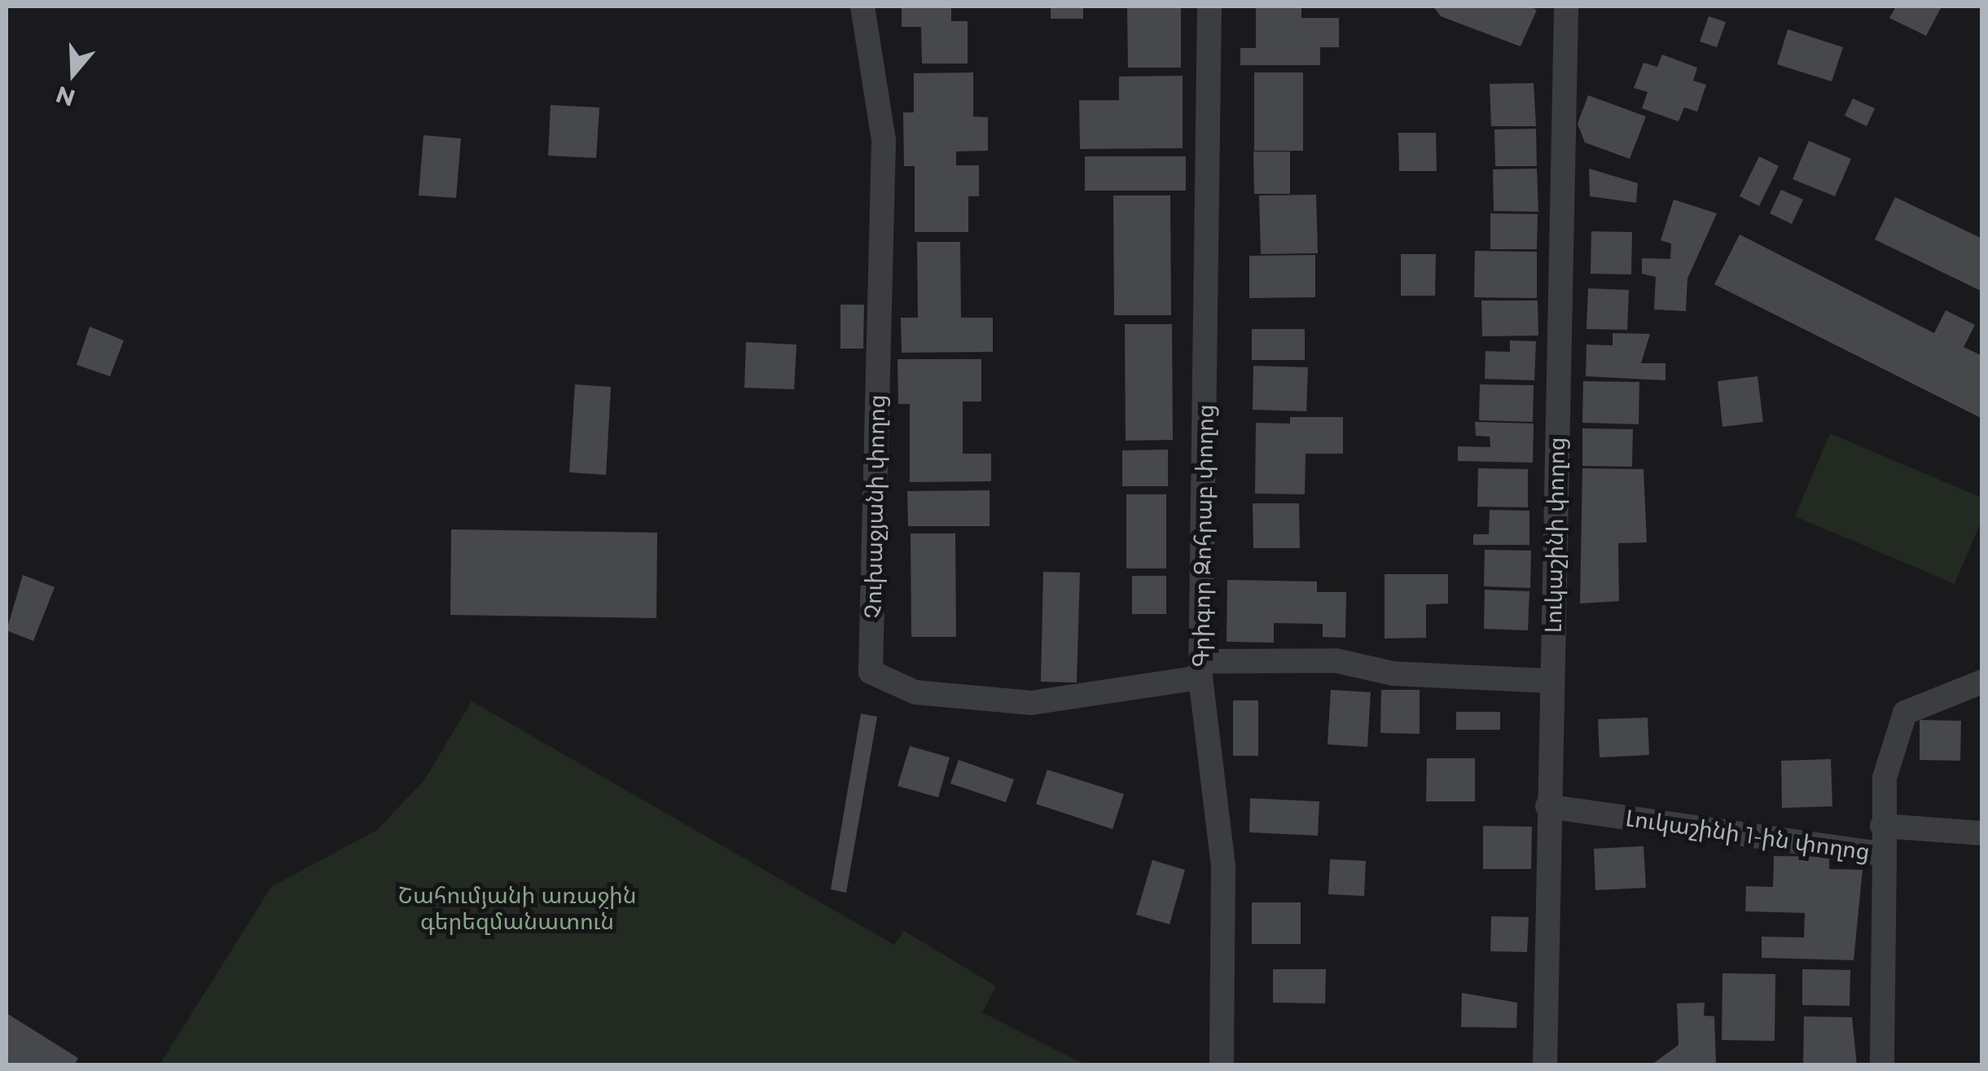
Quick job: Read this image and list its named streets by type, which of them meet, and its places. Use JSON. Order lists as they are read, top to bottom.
{
  "streets": {
    "street": [
      "Չուխաջյանի փողոց",
      "Լուկաշինի փողոց",
      "Գրիգոր Զոհրաբ փողոց",
      "Լուկաշինի 1-ին փողոց"
    ]
  },
  "crossings": [
    ["Չուխաջյանի փողոց", "Լուկաշինի փողոց"],
    ["Չուխաջյանի փողոց", "Գրիգոր Զոհրաբ փողոց"],
    ["Լուկաշինի փողոց", "Լուկաշինի 1-ին փողոց"]
  ],
  "parks": ["Շահումյանի առաջին գերեզմանատուն"],
  "north": "bottom"
}
